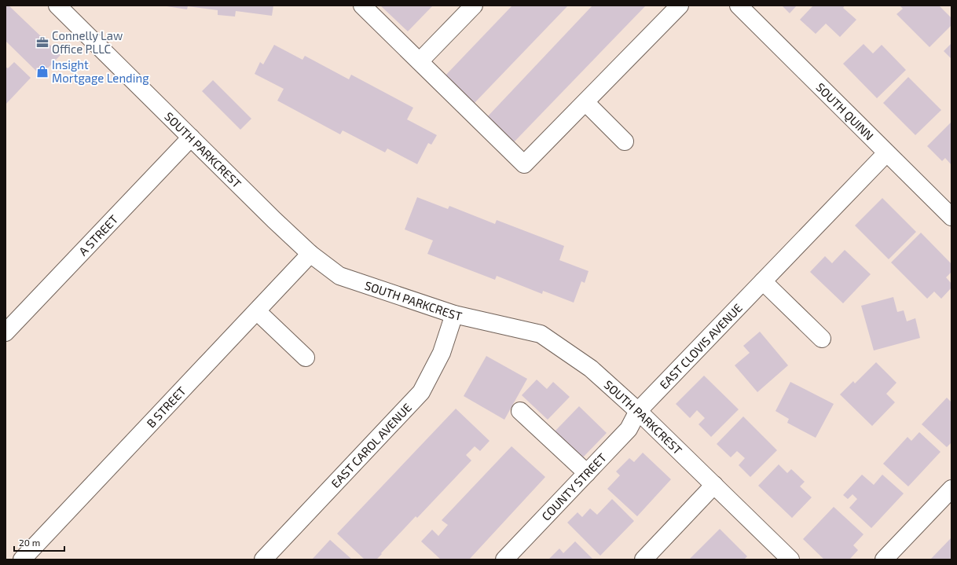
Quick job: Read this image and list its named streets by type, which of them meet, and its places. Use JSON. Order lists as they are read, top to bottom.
{
  "streets": {
    "street": [
      "SOUTH QUINN",
      "SOUTH PARKCREST",
      "A STREET",
      "EAST CLOVIS AVENUE",
      "B STREET",
      "EAST CAROL AVENUE",
      "COUNTY STREET"
    ]
  },
  "crossings": [
    ["SOUTH QUINN", "EAST CLOVIS AVENUE"],
    ["SOUTH PARKCREST", "A STREET"],
    ["SOUTH PARKCREST", "EAST CLOVIS AVENUE"],
    ["SOUTH PARKCREST", "B STREET"],
    ["SOUTH PARKCREST", "EAST CAROL AVENUE"],
    ["SOUTH PARKCREST", "COUNTY STREET"],
    ["EAST CLOVIS AVENUE", "COUNTY STREET"]
  ],
  "places": {
    "office": ["Connelly Law Office PLLC"],
    "shop": ["Insight Mortgage Lending"]
  },
  "scale_bar": "20 m"
}
